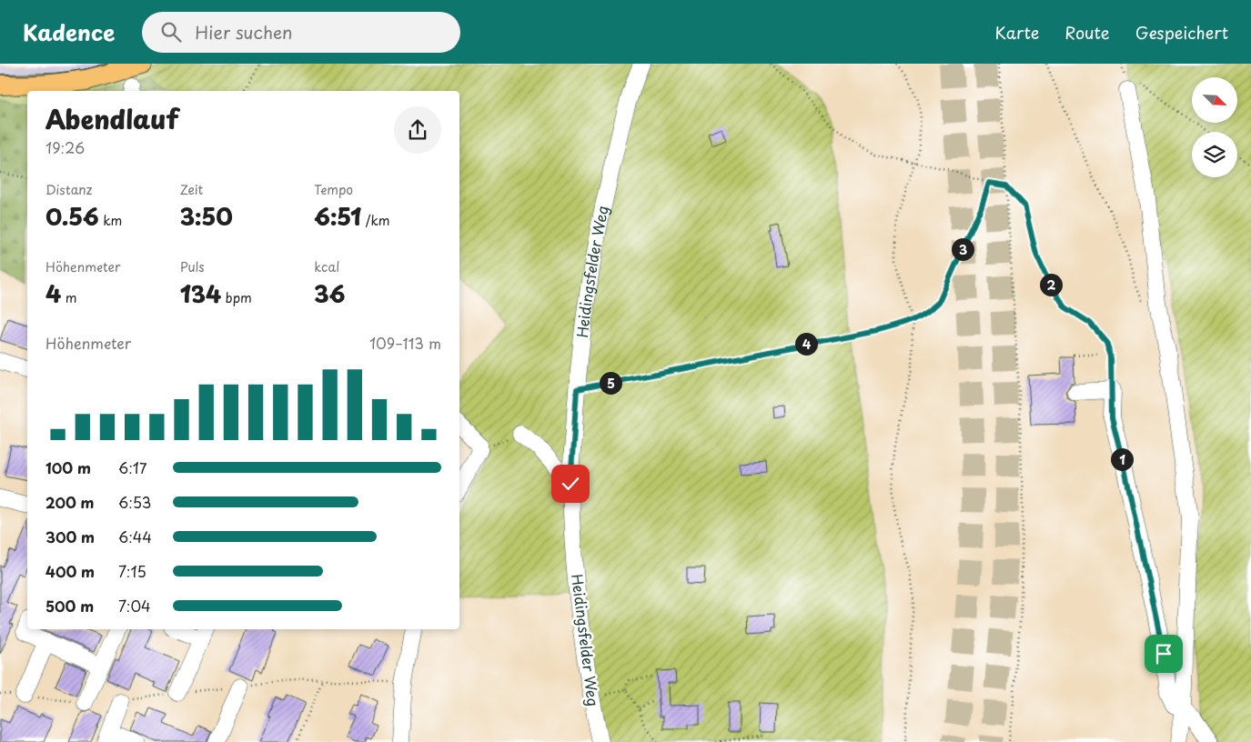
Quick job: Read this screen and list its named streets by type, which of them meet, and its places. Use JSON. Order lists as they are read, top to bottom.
{
  "streets": {
    "street": ["Heidingsfelder Weg"]
  },
  "north": "bottom right",
  "page": {
    "header": "Kadence",
    "search": "Hier suchen",
    "nav": ["Karte", "Route", "Gespeichert"],
    "heading": ["Abendlauf", "19:26"],
    "stats": [
      ["Distanz", "0.56 km"],
      ["Zeit", "3:50"],
      ["Tempo", "6:51 /km"],
      ["Höhenmeter", "4 m"],
      ["Puls", "134 bpm"],
      ["kcal", "36"]
    ],
    "pins": [
      "3",
      "2",
      "4",
      "5",
      "1"
    ],
    "chart": ["Höhenmeter", "109–113 m"],
    "list": [
      {
        "name": "100 m",
        "note": "6:17"
      },
      {
        "name": "200 m",
        "note": "6:53"
      },
      {
        "name": "300 m",
        "note": "6:44"
      },
      {
        "name": "400 m",
        "note": "7:15"
      },
      {
        "name": "500 m",
        "note": "7:04"
      }
    ]
  }
}
